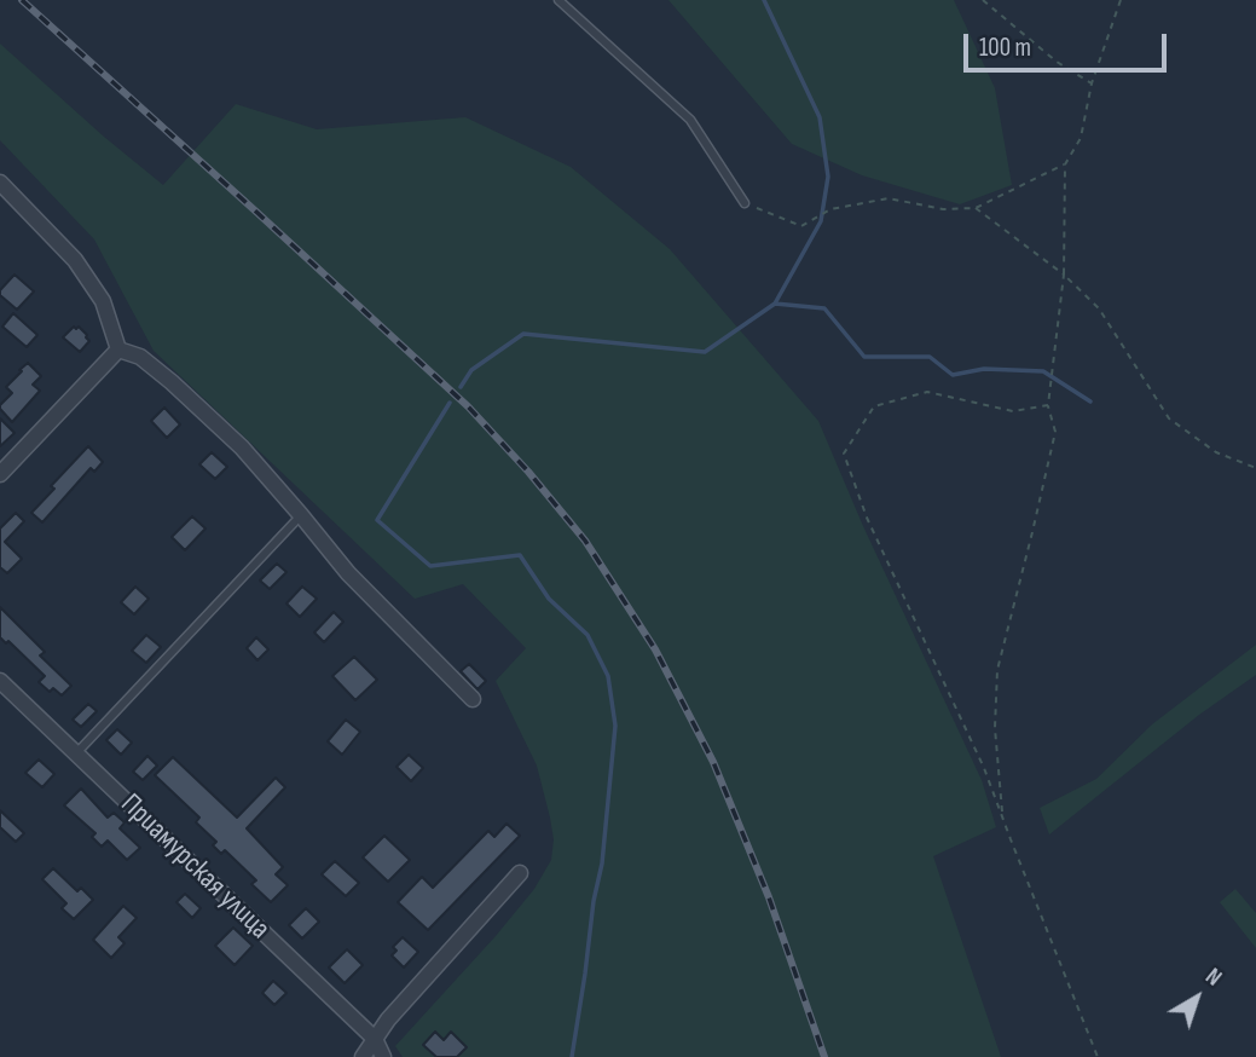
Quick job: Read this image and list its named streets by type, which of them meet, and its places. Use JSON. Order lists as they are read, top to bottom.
{
  "streets": {
    "street": ["Приамурская улица"]
  },
  "scale_bar": "100 m",
  "north": "top right"
}
